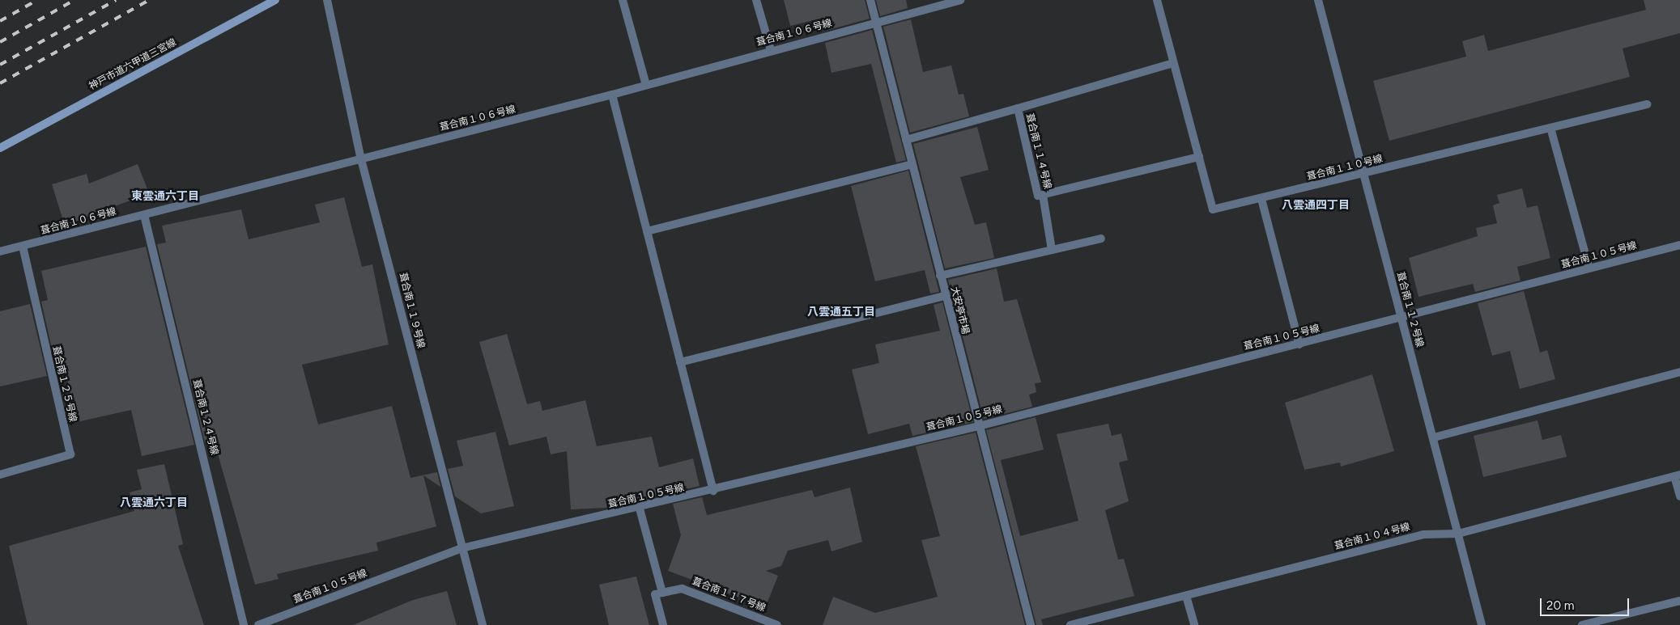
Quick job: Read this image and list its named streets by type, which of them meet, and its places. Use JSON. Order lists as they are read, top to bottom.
{
  "streets": {
    "street": [
      "葺合南１０６号線",
      "神戸市道六甲道三宮線",
      "葺合南１１４号線",
      "葺合南１１０号線",
      "葺合南１０５号線",
      "葺合南１１２号線",
      "葺合南１１９号線",
      "大安亭市場",
      "葺合南１２５号線",
      "葺合南１２４号線",
      "葺合南１０４号線",
      "葺合南１１７号線"
    ]
  },
  "crossings": [
    ["葺合南１０６号線", "葺合南１１９号線"],
    ["葺合南１０６号線", "大安亭市場"],
    ["葺合南１０６号線", "葺合南１２５号線"],
    ["葺合南１０６号線", "葺合南１２４号線"],
    ["葺合南１１４号線", "葺合南１１０号線"],
    ["葺合南１１０号線", "葺合南１１２号線"],
    ["葺合南１０５号線", "葺合南１１２号線"],
    ["葺合南１０５号線", "葺合南１１９号線"],
    ["葺合南１０５号線", "大安亭市場"],
    ["葺合南１１２号線", "葺合南１０４号線"]
  ],
  "districts": [
    "東雲通六丁目",
    "八雲通四丁目",
    "八雲通五丁目",
    "八雲通六丁目"
  ],
  "scale_bar": "20 m"
}
